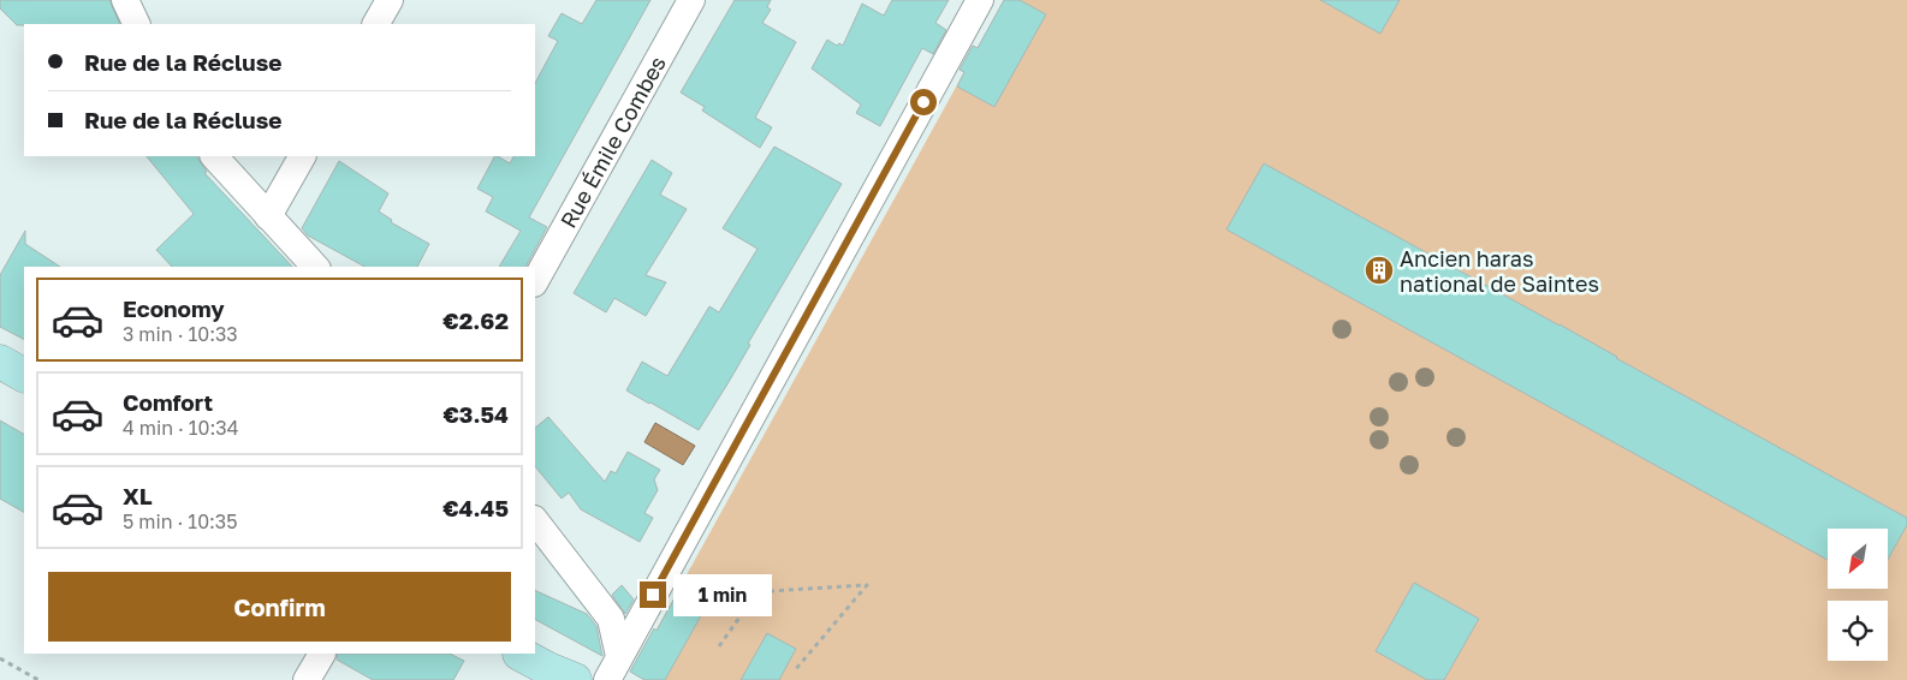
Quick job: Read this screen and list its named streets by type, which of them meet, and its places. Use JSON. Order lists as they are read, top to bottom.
{
  "streets": {
    "street": ["Rue Émile Combes"]
  },
  "places": {
    "building": ["Ancien haras national de Saintes"]
  },
  "north": "bottom left",
  "page": {
    "banner": ["Rue de la Récluse", "Rue de la Récluse"],
    "list": [
      {
        "name": "Economy",
        "note": "3 min · 10:33",
        "value": "€2.62"
      },
      {
        "name": "Comfort",
        "note": "4 min · 10:34",
        "value": "€3.54"
      },
      {
        "name": "XL",
        "note": "5 min · 10:35",
        "value": "€4.45"
      }
    ],
    "buttons": "Confirm",
    "bubble": "1 min"
  }
}
